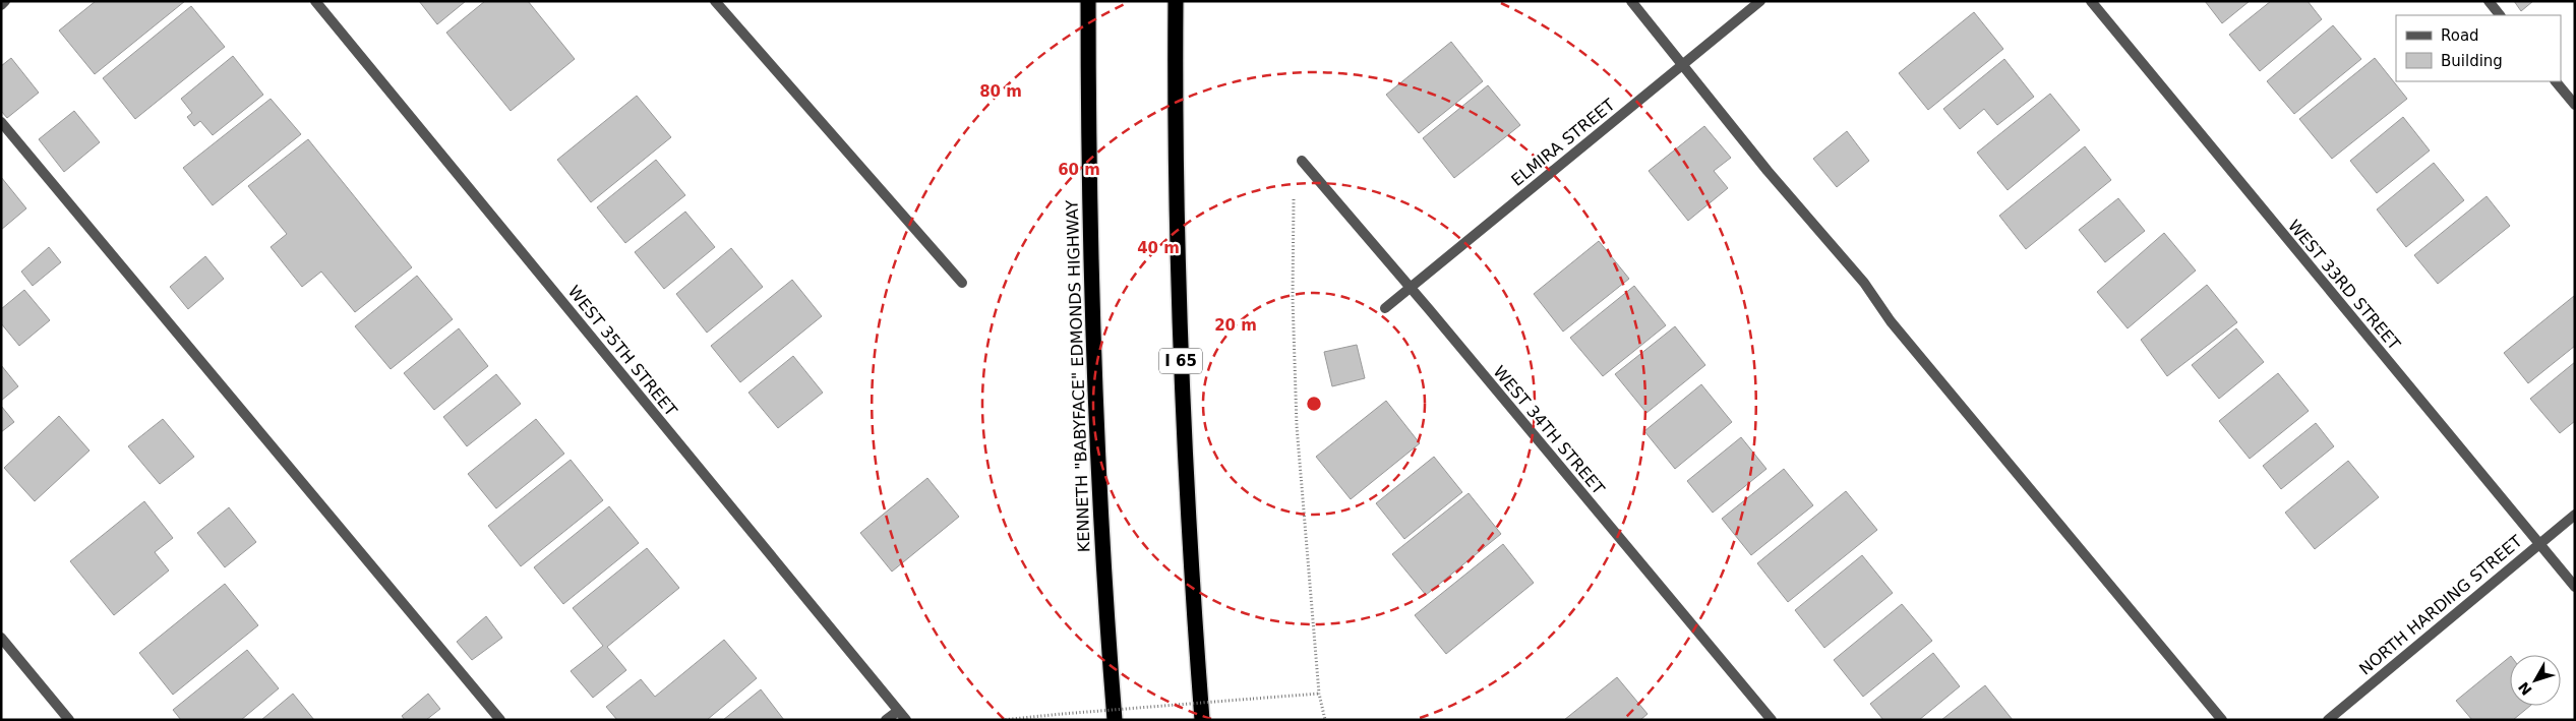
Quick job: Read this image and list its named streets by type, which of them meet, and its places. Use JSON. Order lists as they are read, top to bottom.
{
  "streets": {
    "highway": ["I 65", "KENNETH \"BABYFACE\" EDMONDS HIGHWAY"],
    "street": [
      "ELMIRA STREET",
      "WEST 33RD STREET",
      "WEST 35TH STREET",
      "WEST 34TH STREET",
      "NORTH HARDING STREET"
    ]
  },
  "crossings": [
    ["ELMIRA STREET", "WEST 34TH STREET"],
    ["WEST 33RD STREET", "NORTH HARDING STREET"]
  ],
  "legend": ["Road", "Building"],
  "north": "bottom left",
  "rings": [
    "80 m",
    "60 m",
    "40 m",
    "20 m"
  ]
}
